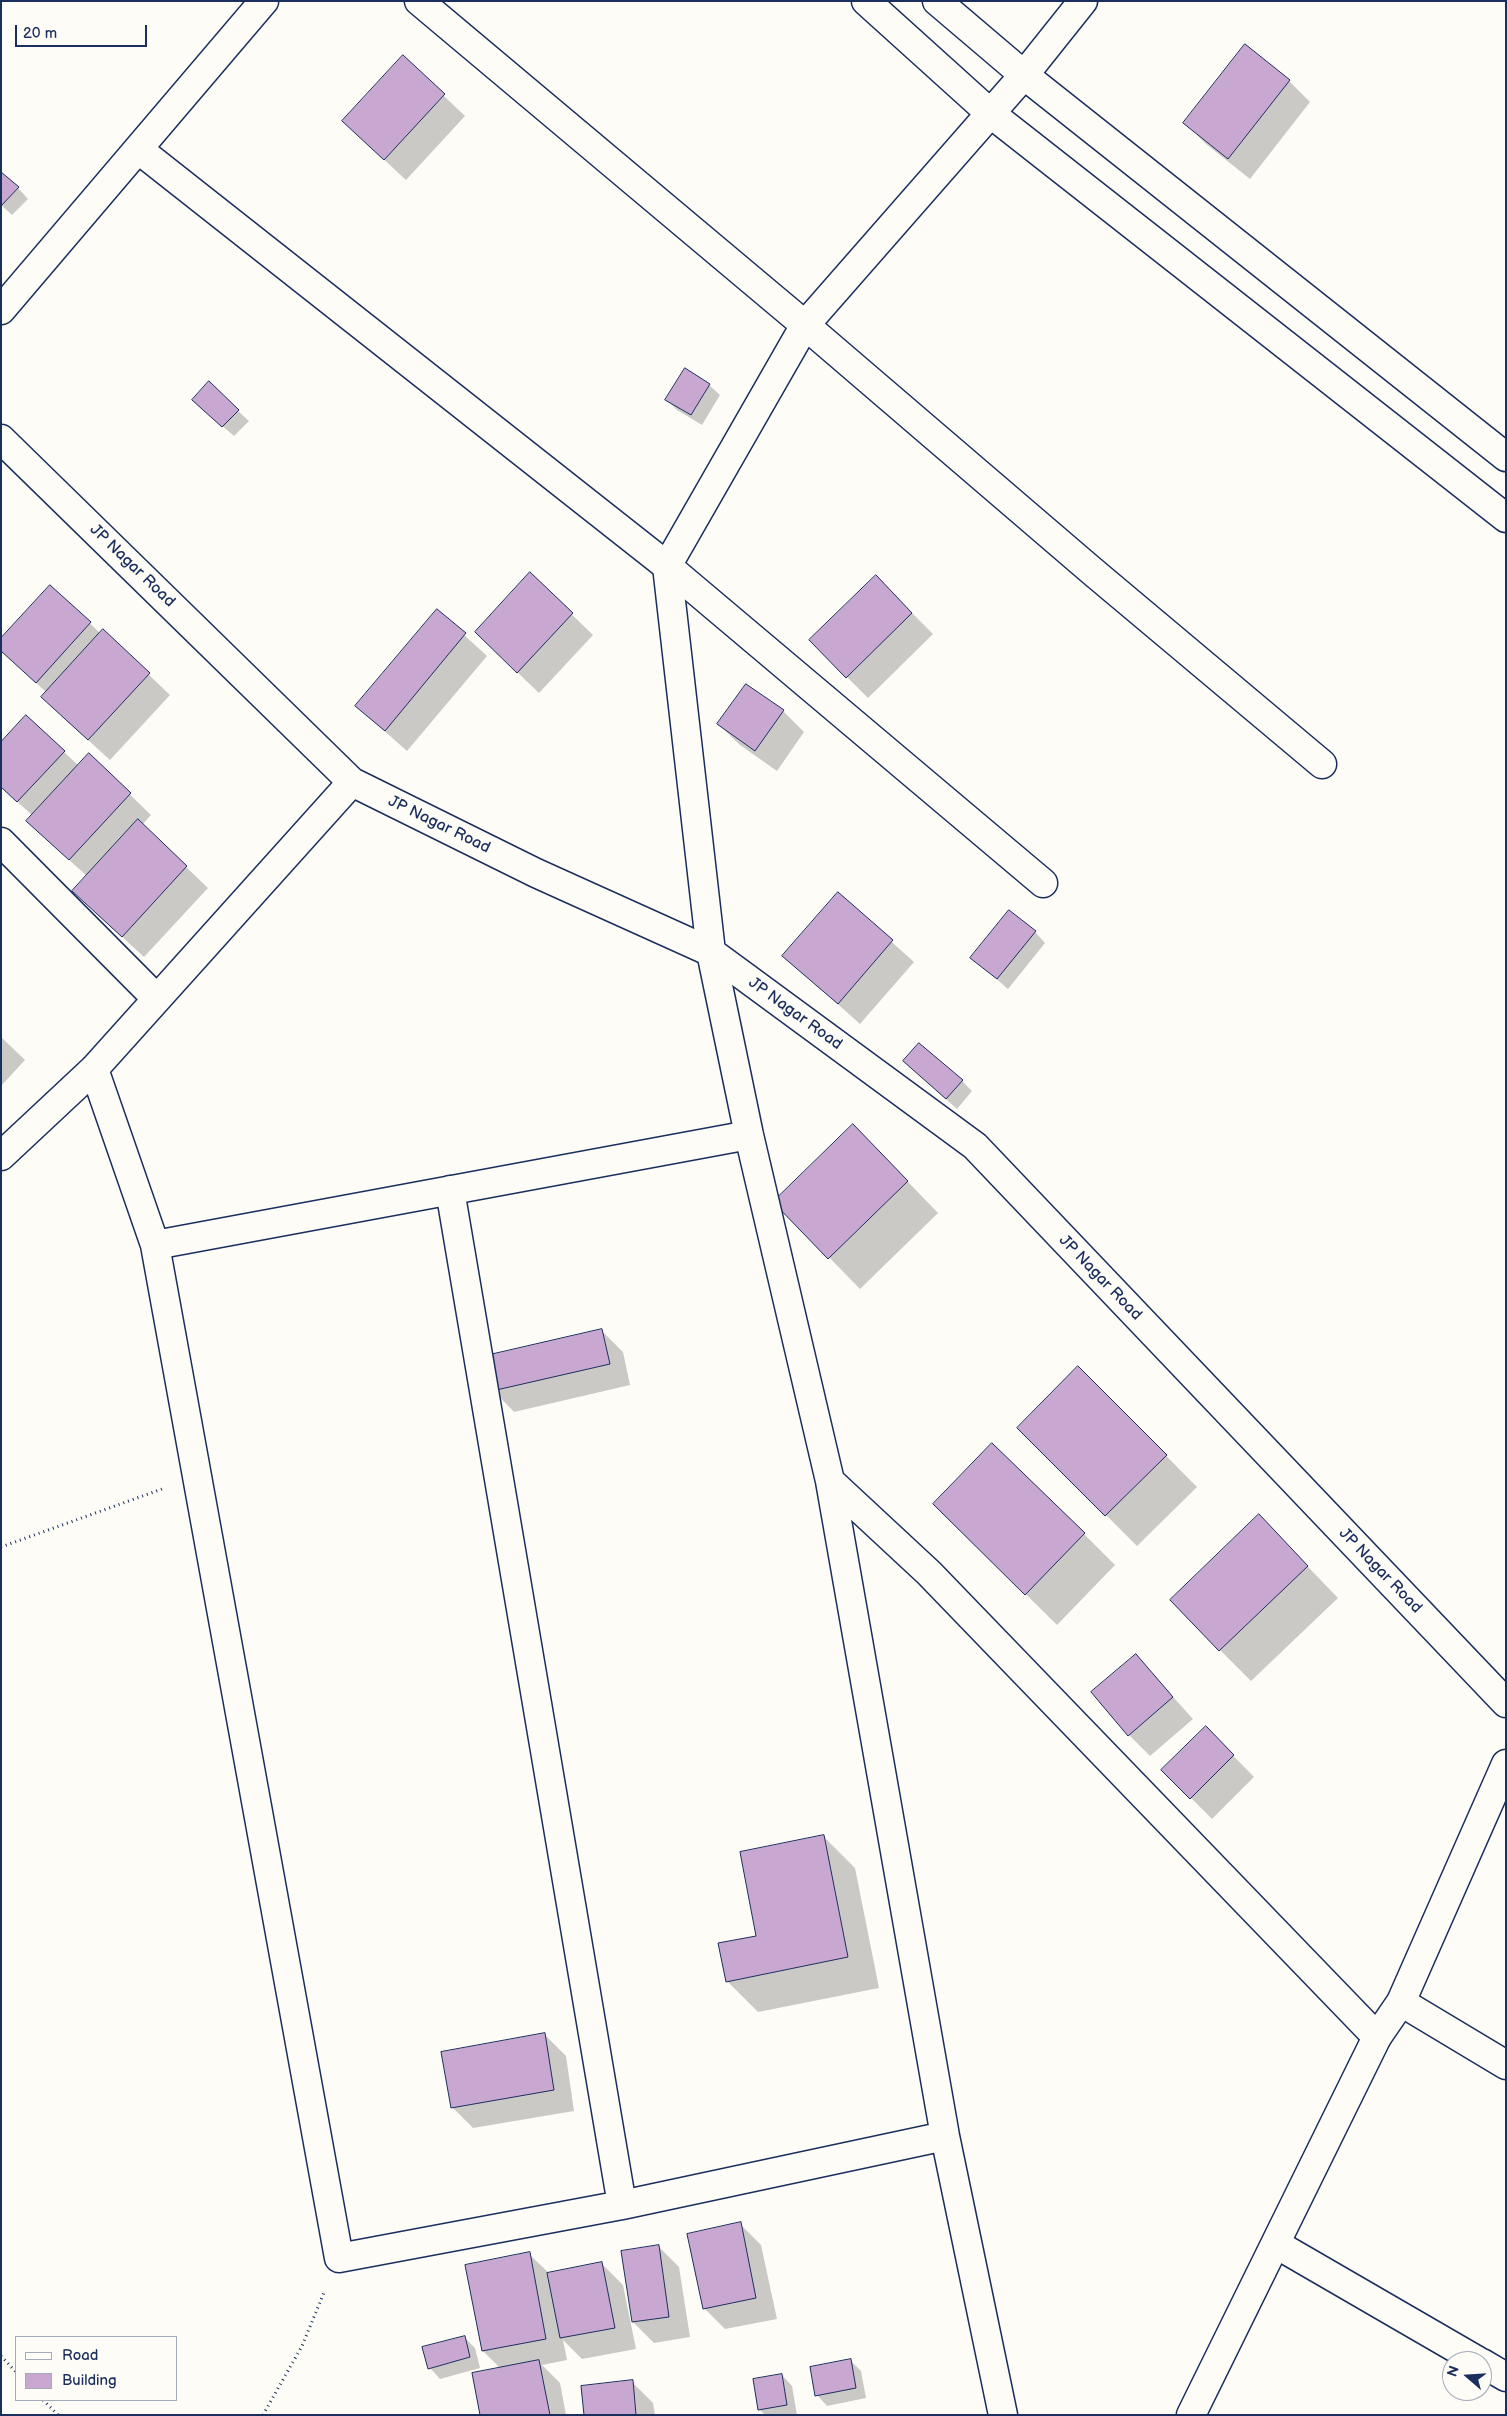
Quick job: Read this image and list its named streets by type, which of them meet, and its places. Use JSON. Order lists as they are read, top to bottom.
{
  "streets": {
    "street": ["JP Nagar Road"]
  },
  "legend": ["Road", "Building"],
  "scale_bar": "20 m",
  "north": "left"
}
